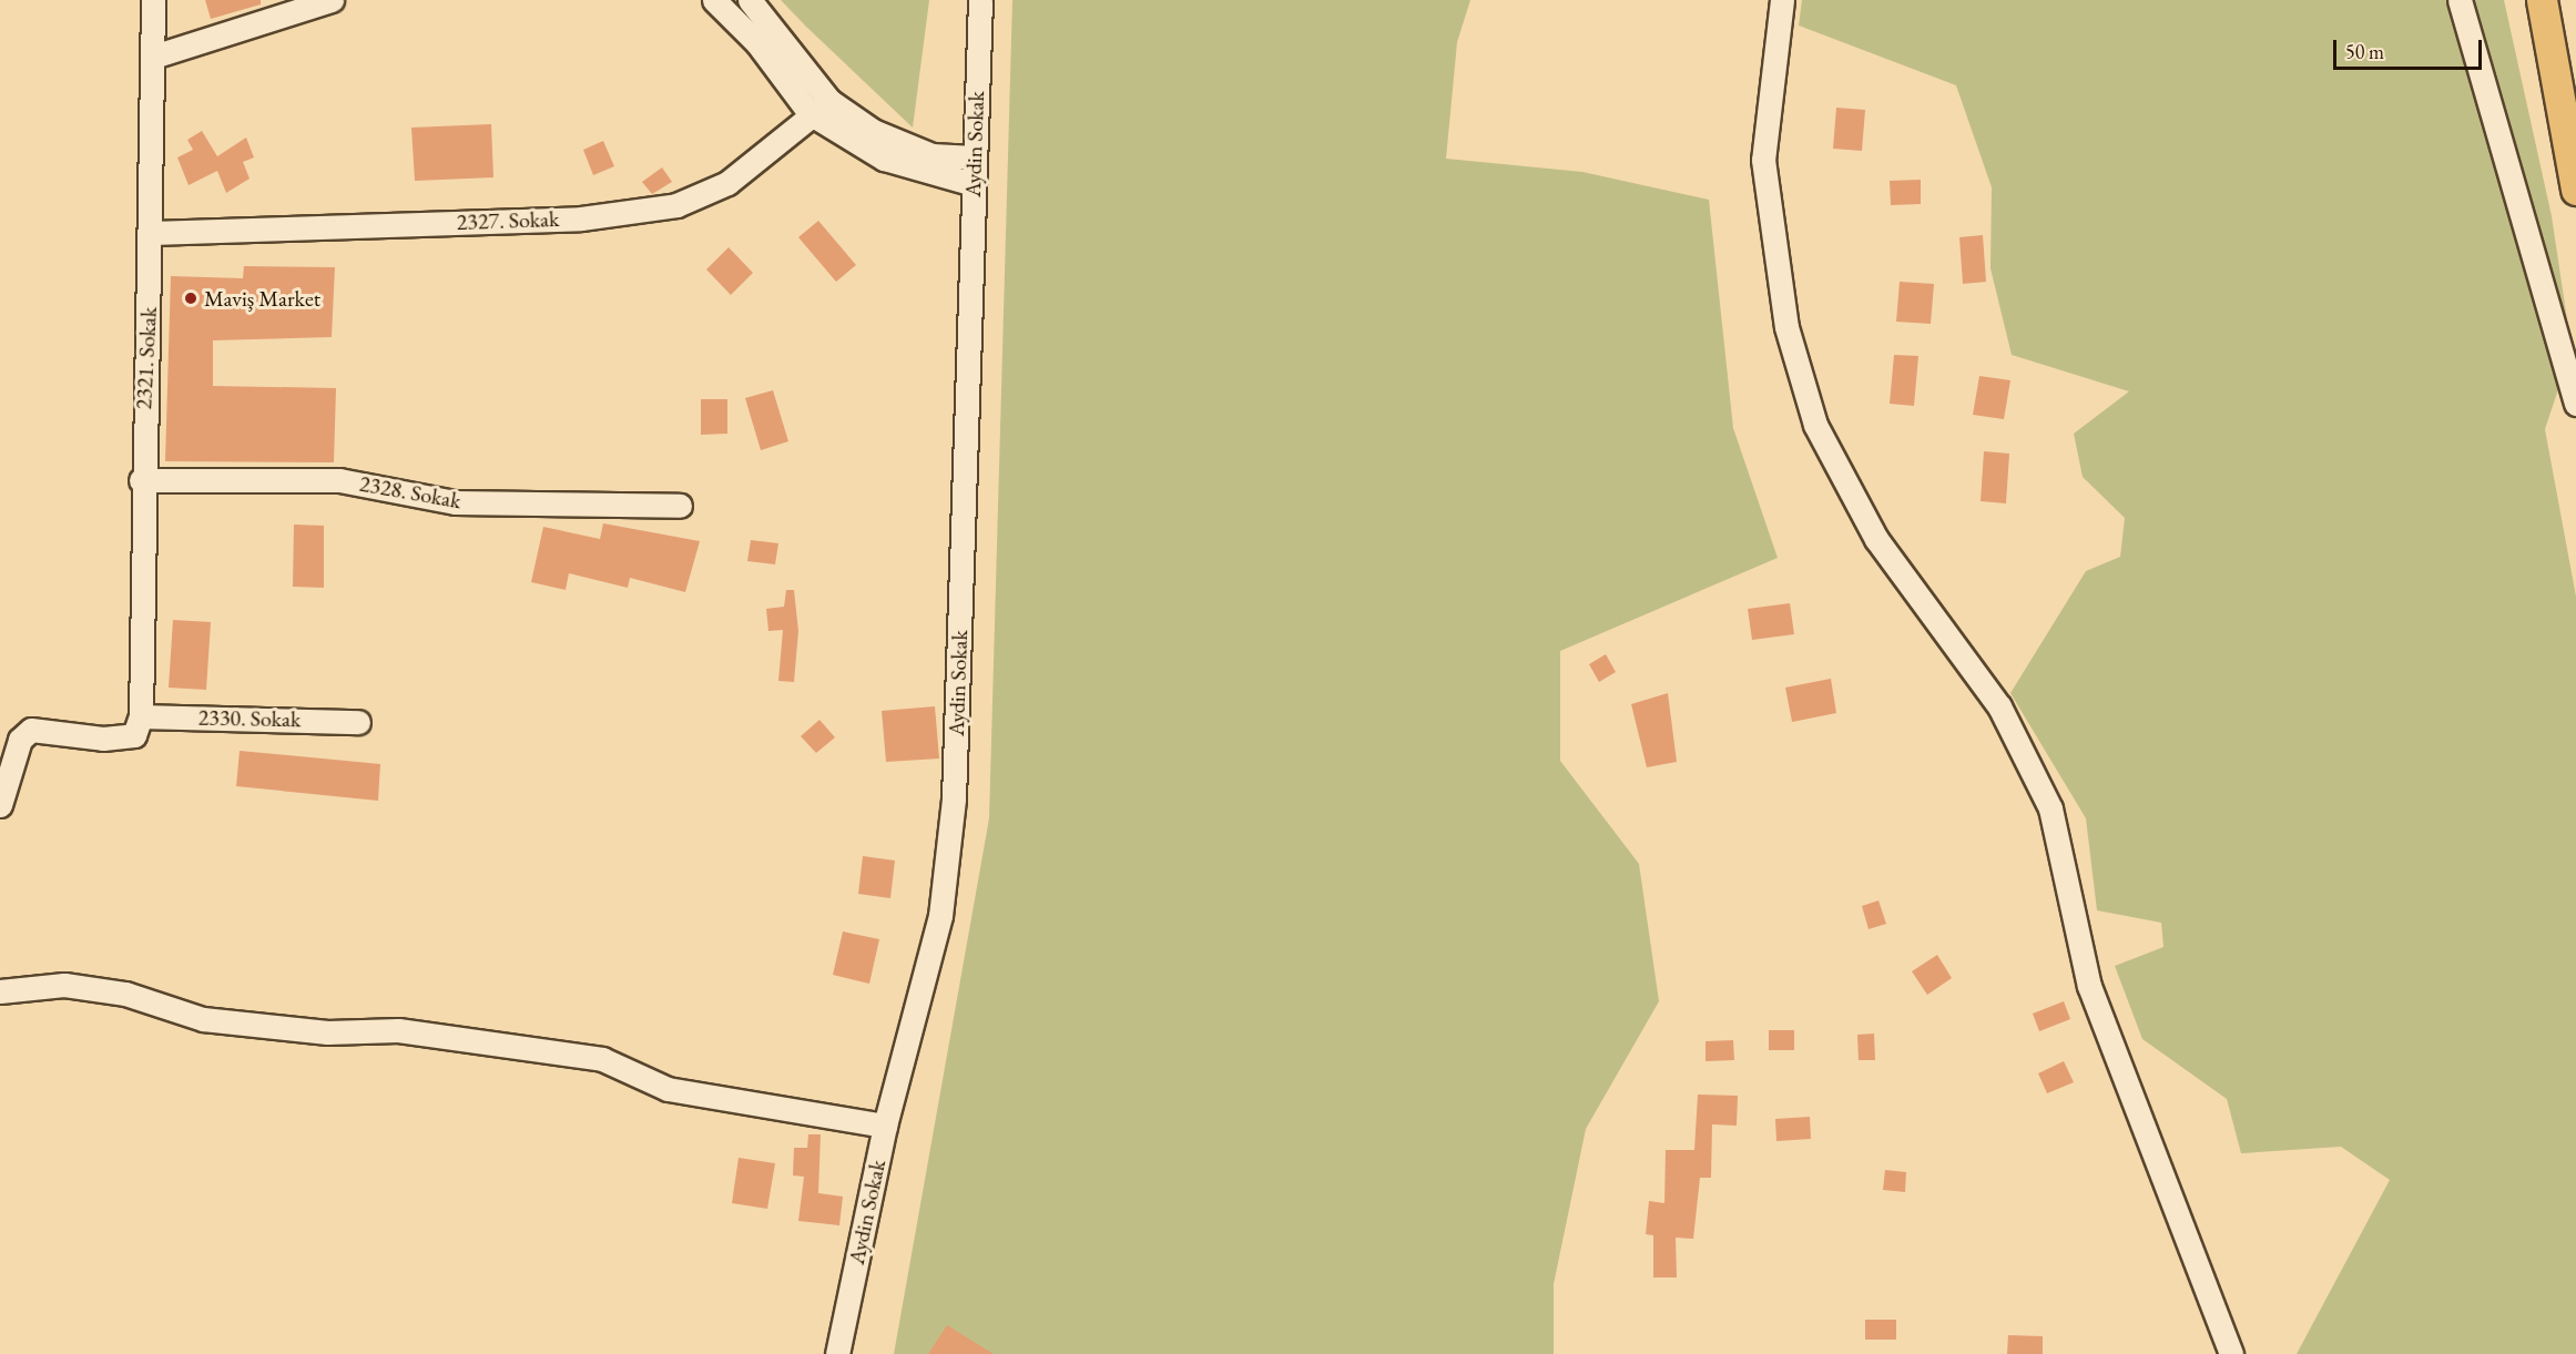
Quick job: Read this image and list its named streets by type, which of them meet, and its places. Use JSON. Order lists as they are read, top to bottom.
{
  "streets": {
    "street": [
      "Aydin Sokak",
      "2327. Sokak",
      "2321. Sokak",
      "2328. Sokak",
      "2330. Sokak"
    ]
  },
  "crossings": [
    ["2327. Sokak", "2321. Sokak"],
    ["2321. Sokak", "2328. Sokak"],
    ["2321. Sokak", "2330. Sokak"]
  ],
  "places": ["Maviş Market"],
  "scale_bar": "50 m"
}
